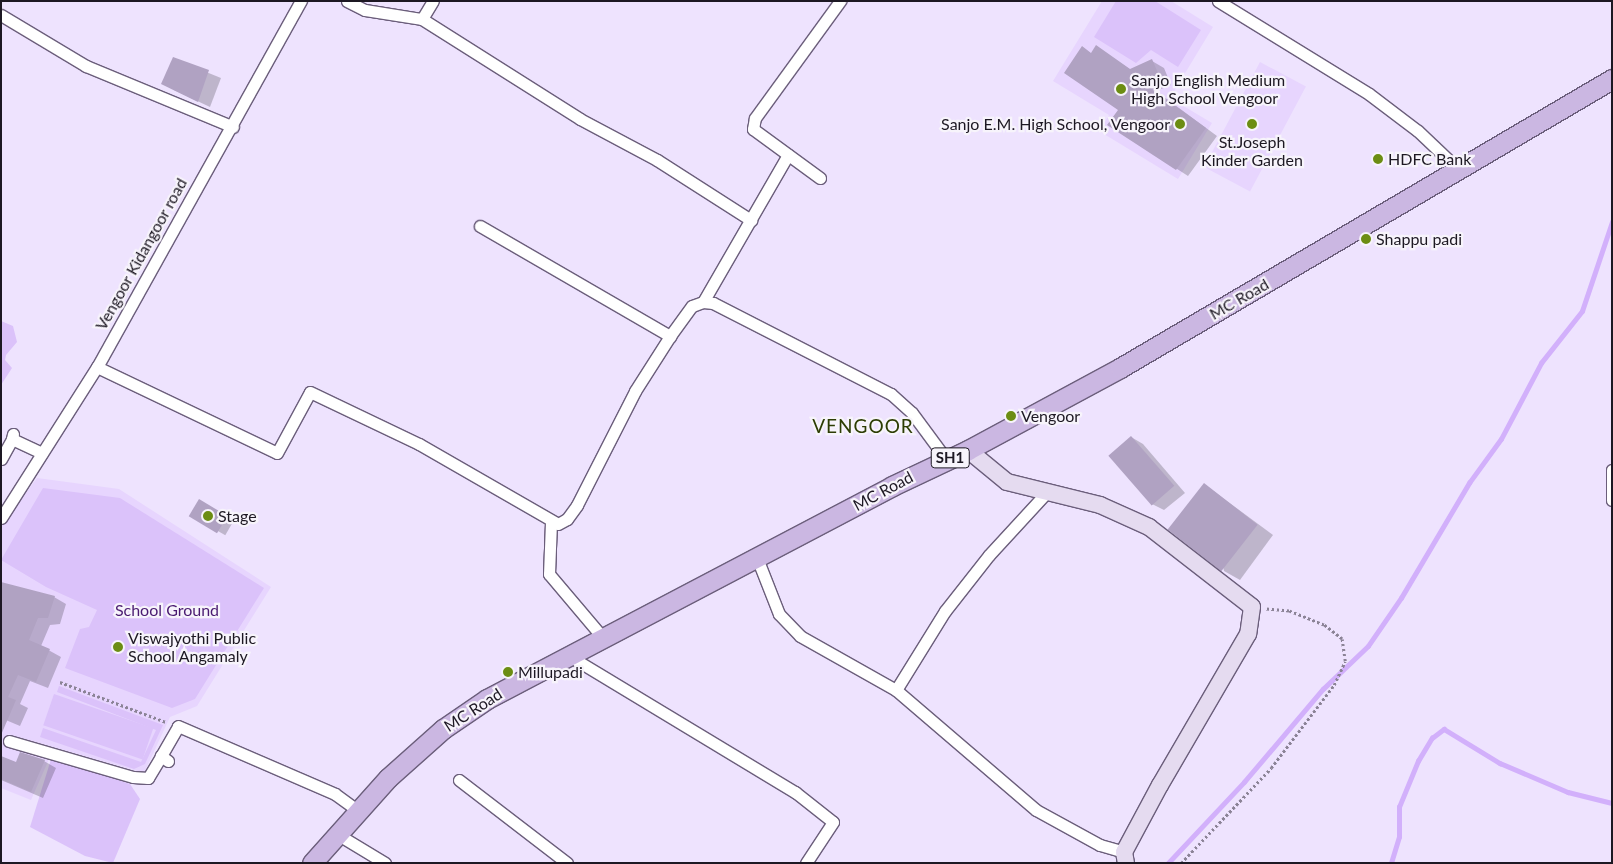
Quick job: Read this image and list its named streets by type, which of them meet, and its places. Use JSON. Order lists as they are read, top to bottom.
{
  "streets": {
    "main road": ["MC Road", "SH1"],
    "street": ["Vengoor Kidangoor road"]
  },
  "districts": ["VENGOOR"],
  "parks": ["School Ground"],
  "places": [
    "Sanjo English Medium High School Vengoor",
    "Sanjo E.M. High School, Vengoor",
    "St.Joseph Kinder Garden",
    "HDFC Bank",
    "Shappu padi",
    "Vengoor",
    "Stage",
    "Viswajyothi Public School Angamaly",
    "Millupadi"
  ]
}
